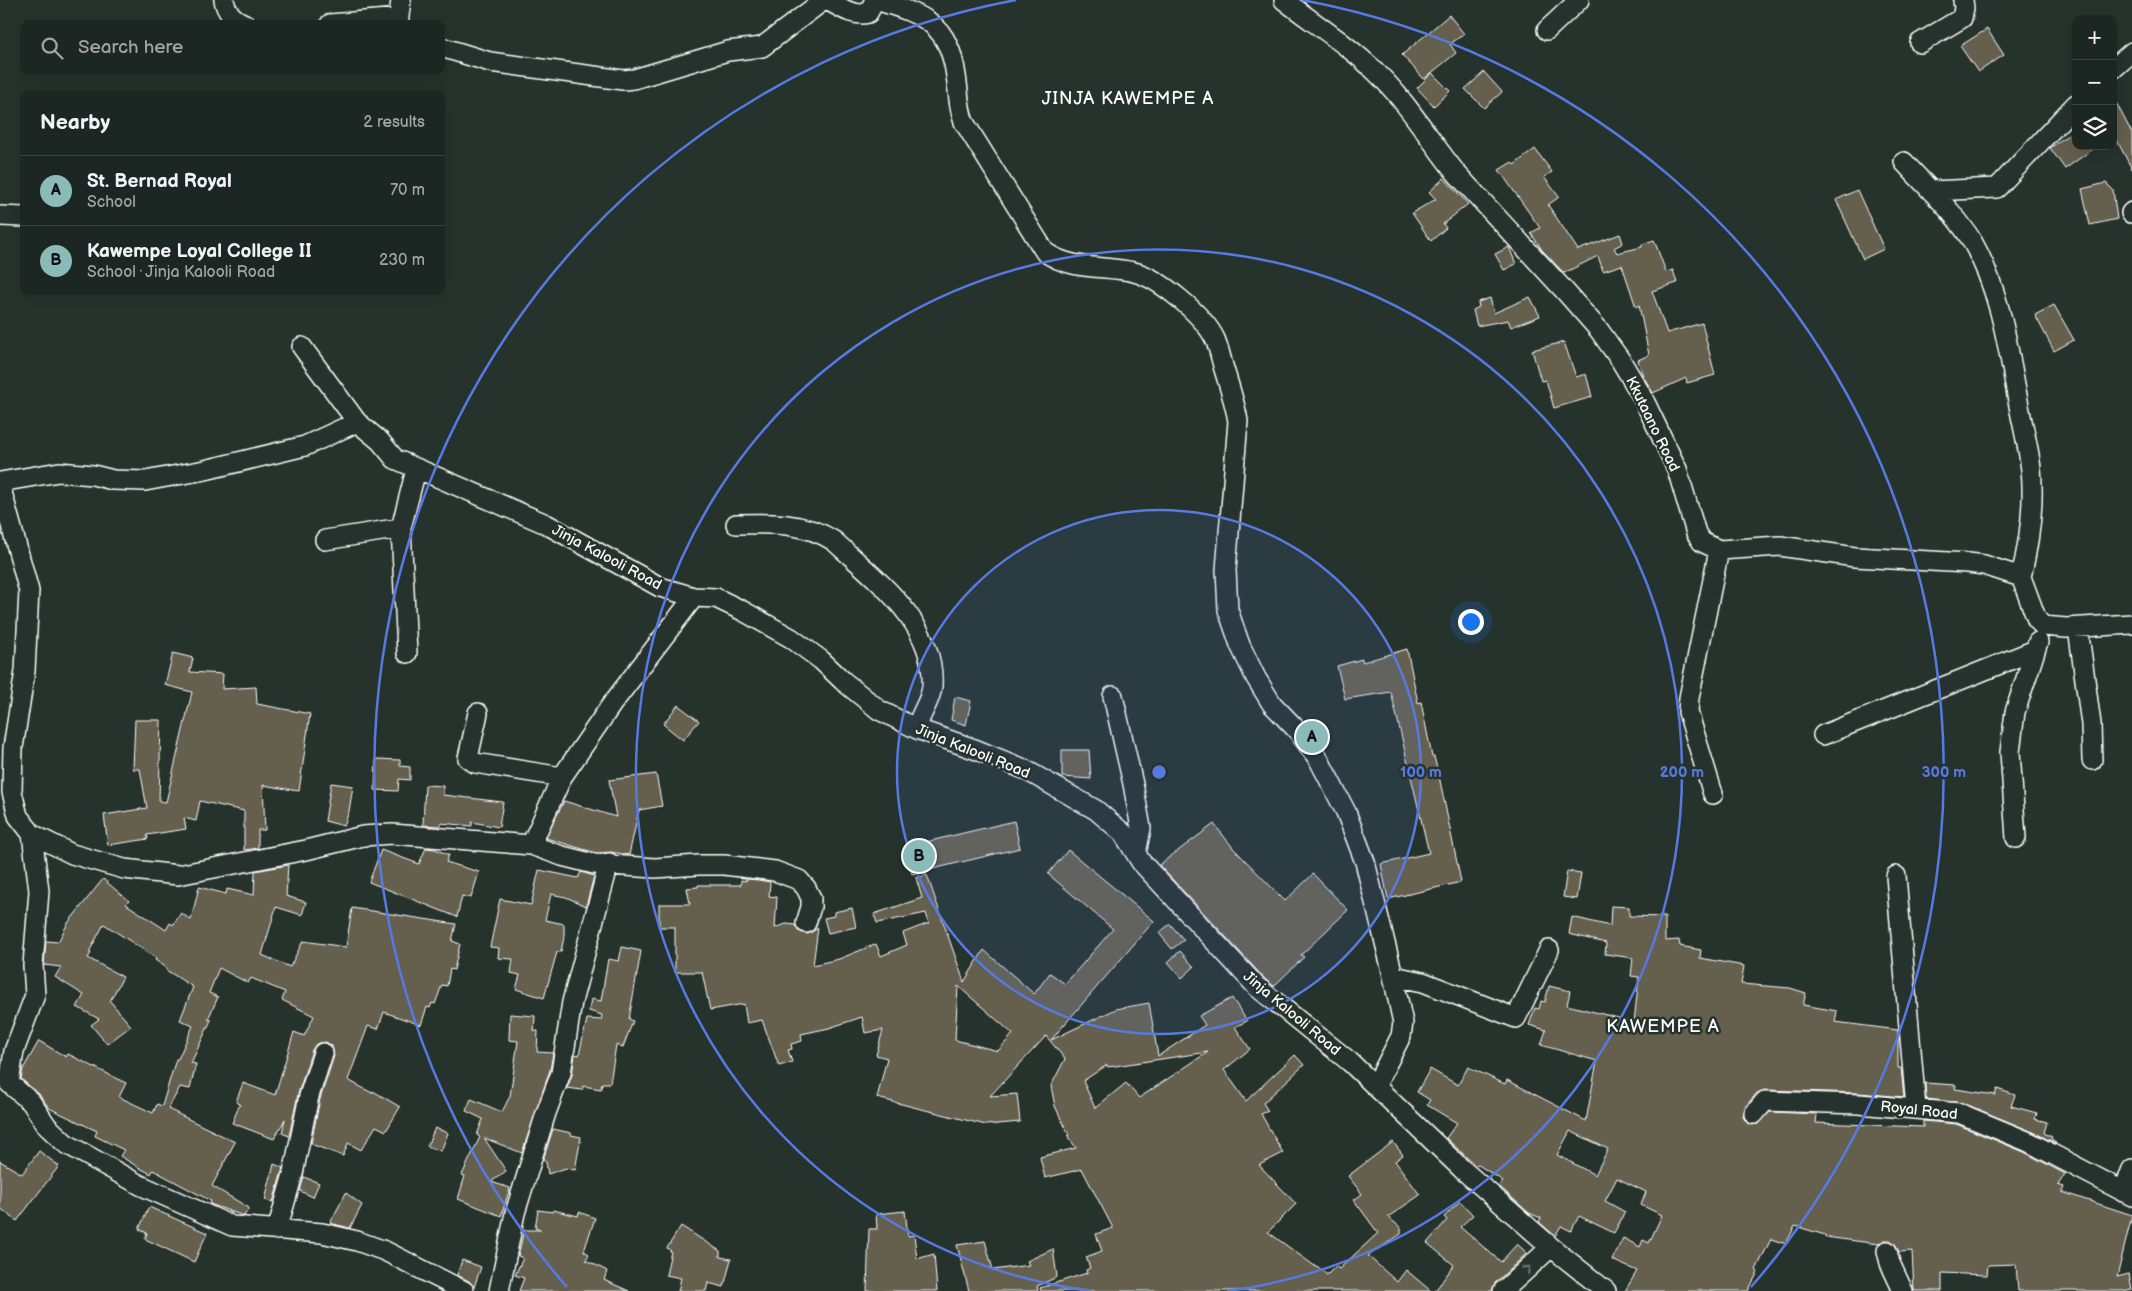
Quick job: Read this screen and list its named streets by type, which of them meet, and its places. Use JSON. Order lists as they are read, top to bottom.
{
  "streets": {
    "street": ["Kkutaano Road", "Jinja Kalooli Road", "Royal Road"]
  },
  "districts": ["JINJA KAWEMPE A", "KAWEMPE A"],
  "page": {
    "map_buttons": ["+", "−"],
    "search": "Search here",
    "heading": ["Nearby", "2 results"],
    "list": [
      {
        "mark": "A",
        "name": "St. Bernad Royal",
        "note": "School",
        "value": "70 m"
      },
      {
        "mark": "B",
        "name": "Kawempe Loyal College II",
        "note": "School · Jinja Kalooli Road",
        "value": "230 m"
      }
    ],
    "pins": ["A", "B"]
  },
  "rings": ["100 m", "200 m", "300 m"]
}
